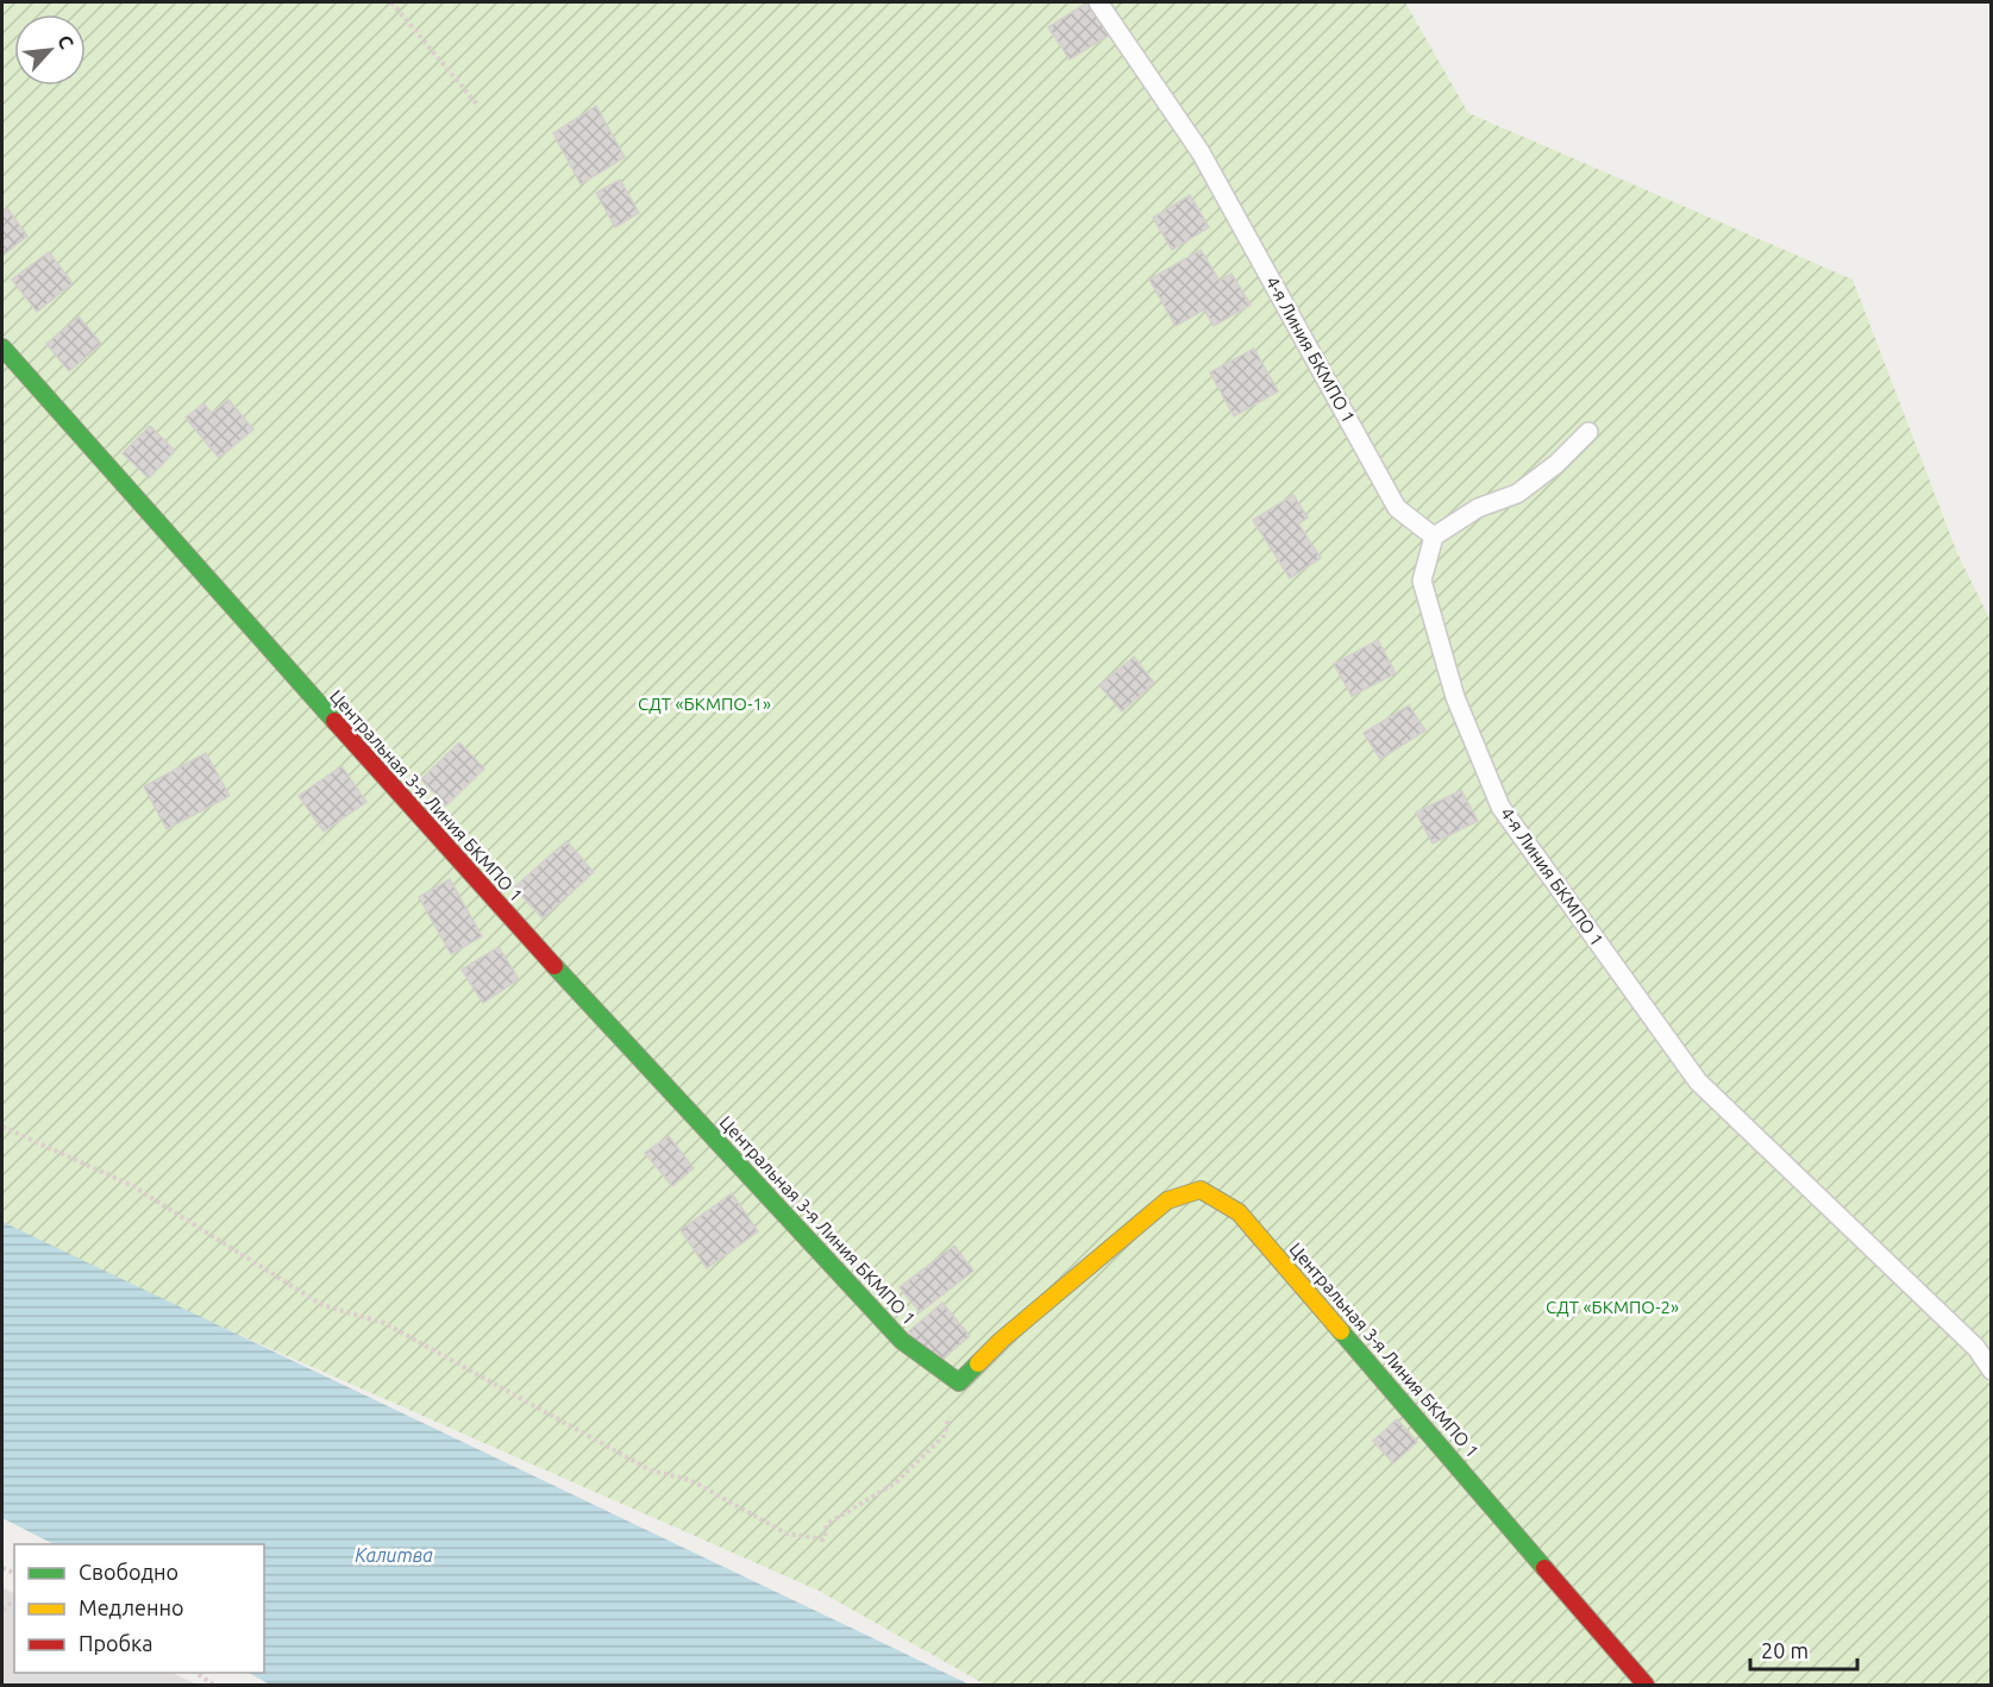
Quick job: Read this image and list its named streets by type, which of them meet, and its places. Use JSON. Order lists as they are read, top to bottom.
{
  "streets": {
    "street": ["Центральная 3-я Линия БКМПО 1"],
    "lane": ["4-я Линия БКМПО 1"]
  },
  "water": ["Калитва"],
  "parks": ["СДТ «БКМПО-1»", "СДТ «БКМПО-2»"],
  "legend": ["Свободно", "Медленно", "Пробка"],
  "scale_bar": "20 m",
  "north": "top right"
}
